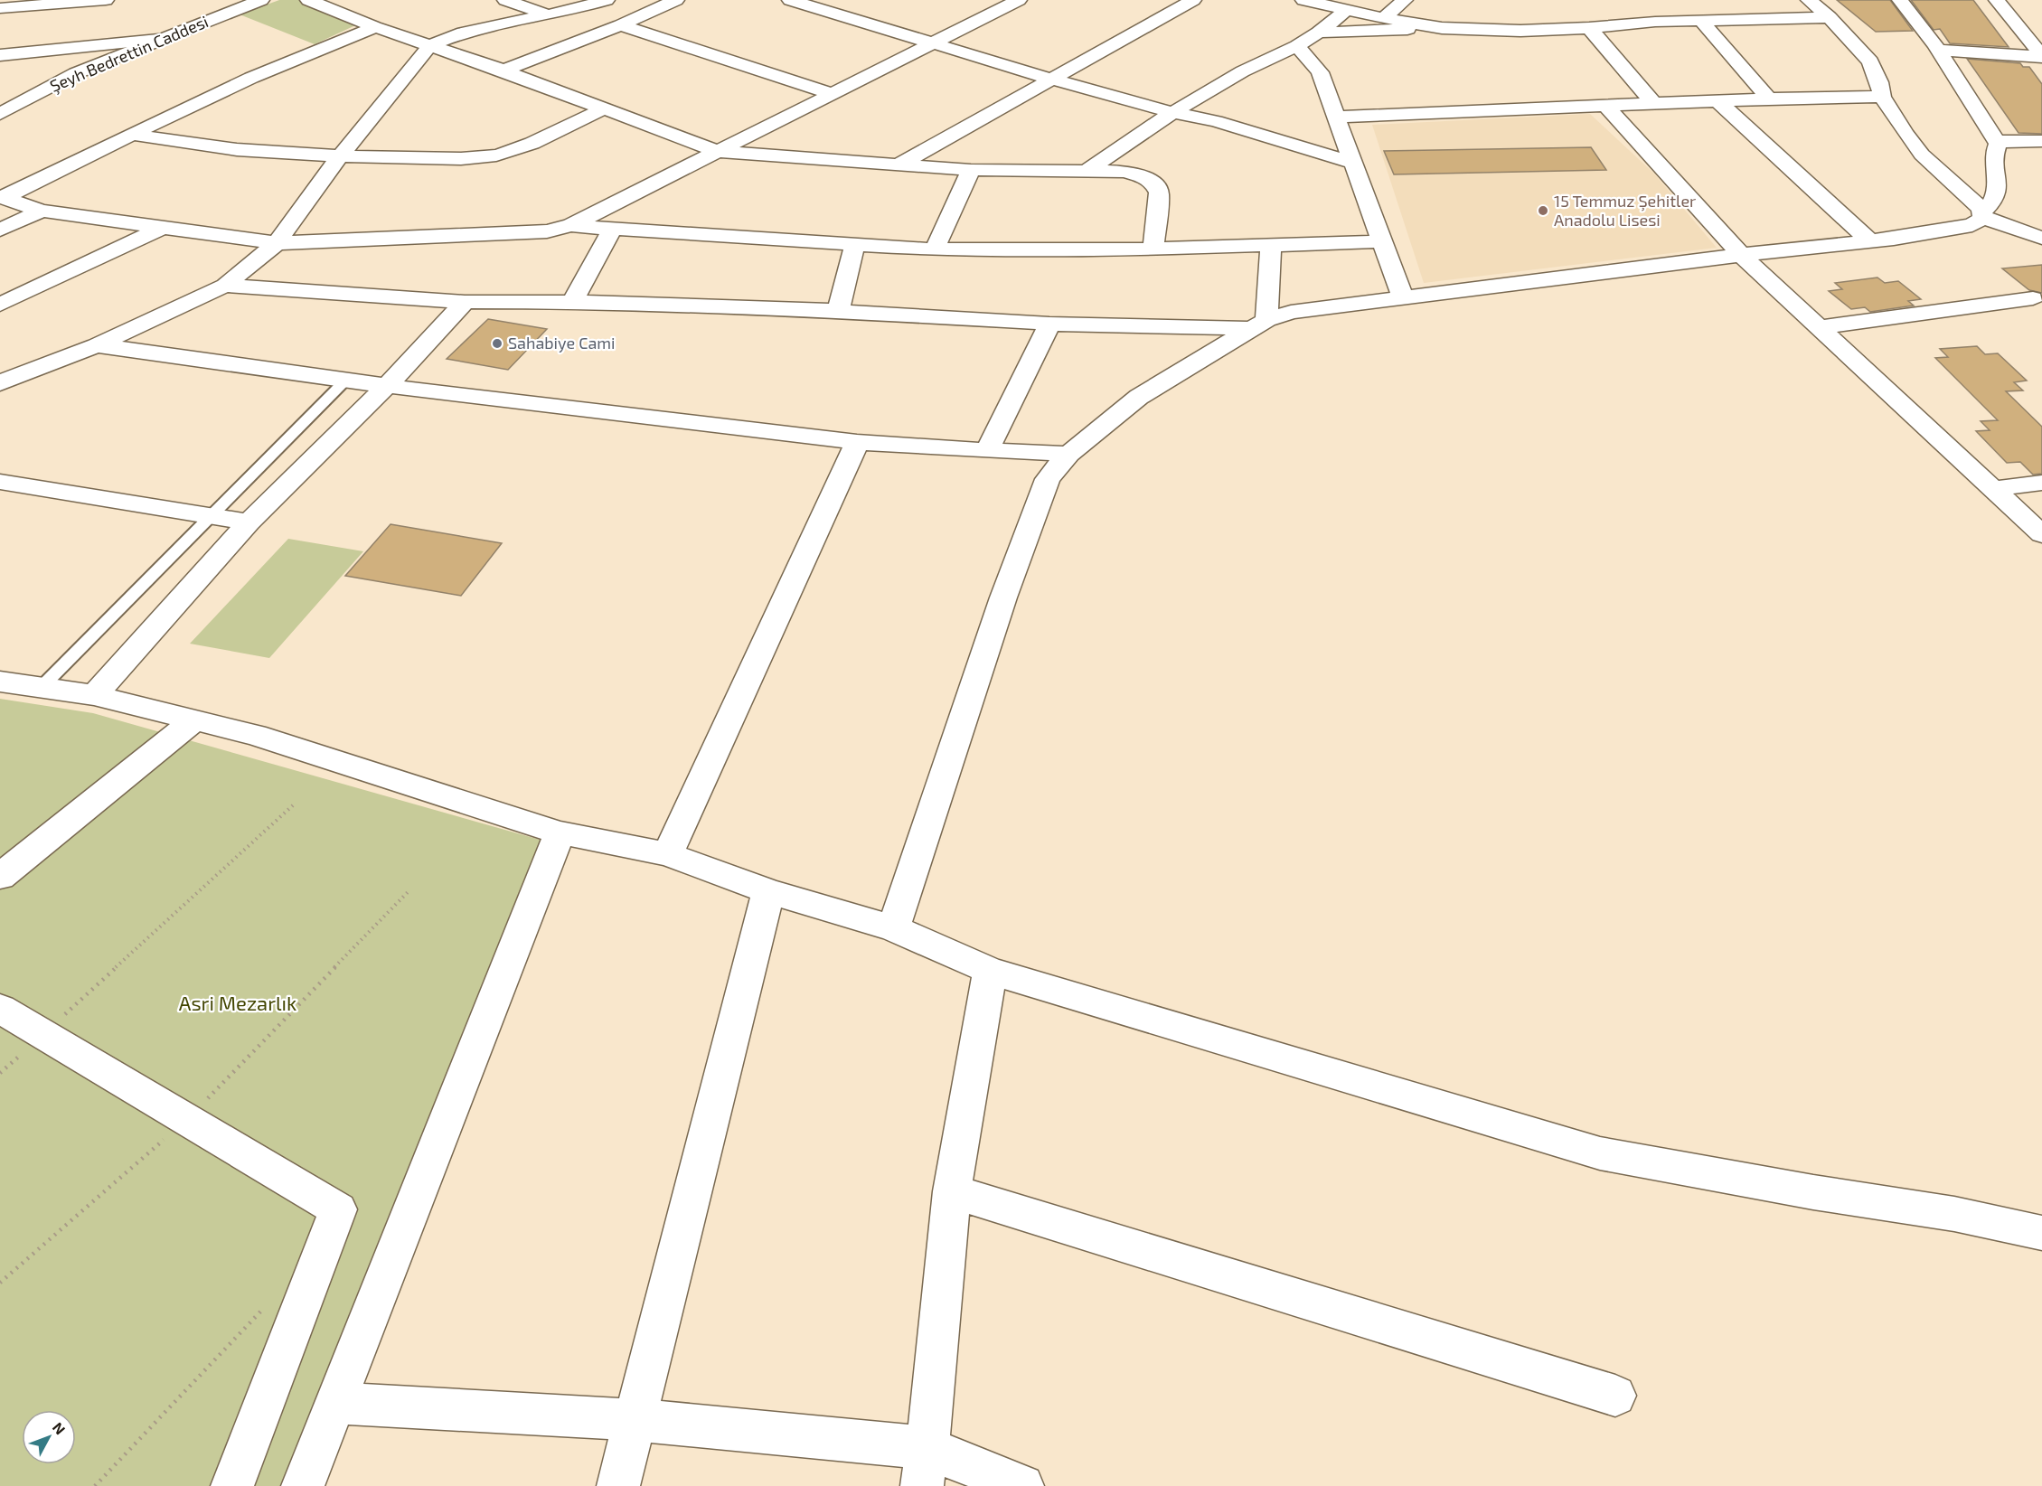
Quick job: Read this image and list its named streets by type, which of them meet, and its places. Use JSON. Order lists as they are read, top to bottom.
{
  "streets": {
    "street": ["Şeyh Bedrettin Caddesi"]
  },
  "parks": ["Asri Mezarlık"],
  "places": ["15 Temmuz Şehitler Anadolu Lisesi", "Sahabiye Cami"],
  "north": "top right"
}
